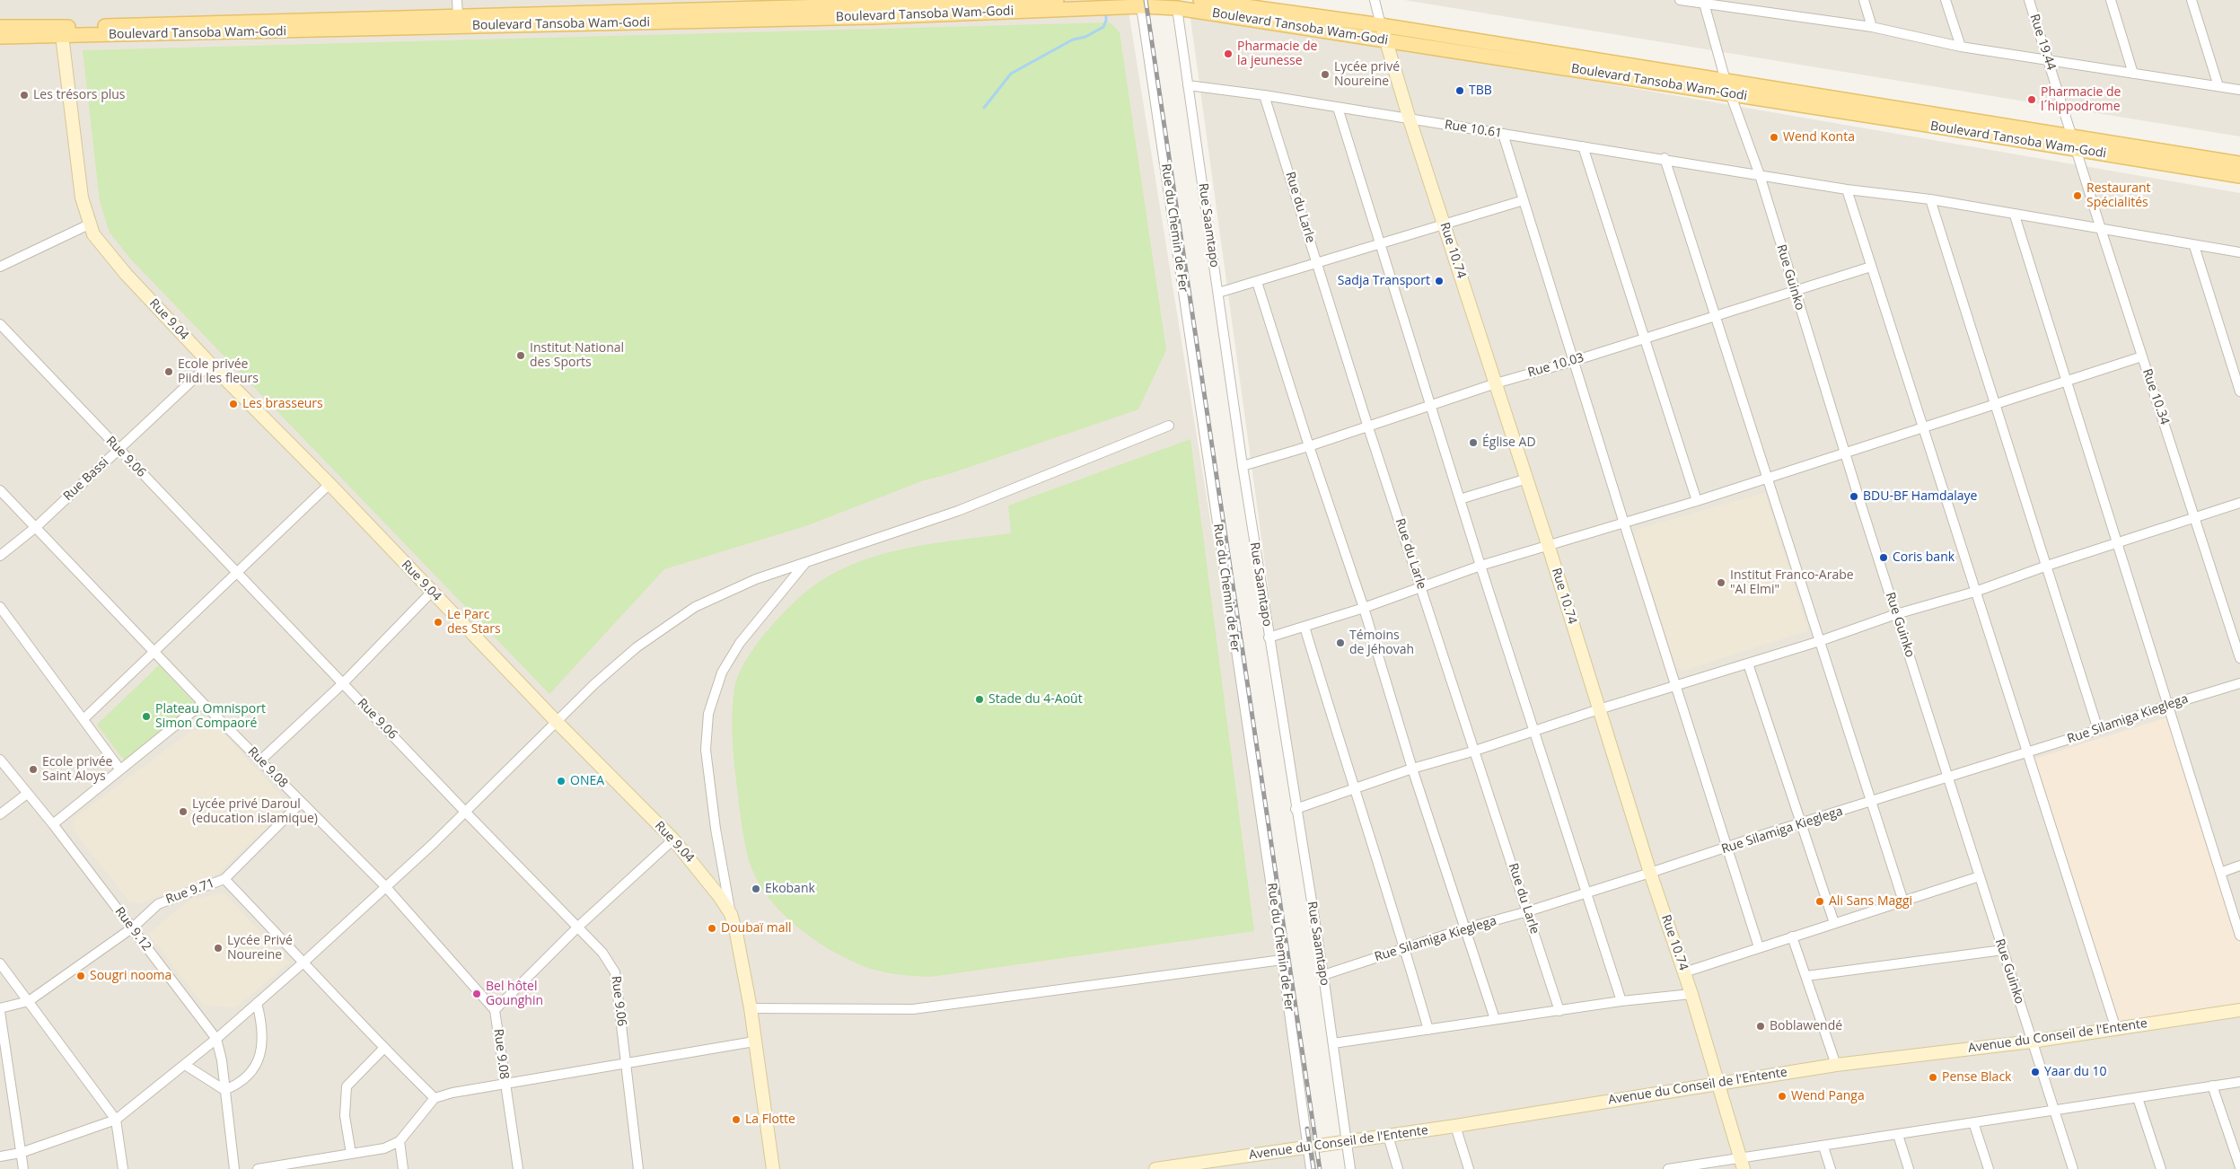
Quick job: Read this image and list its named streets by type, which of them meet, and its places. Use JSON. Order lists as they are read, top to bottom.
{
  "streets": {
    "main road": [
      "Boulevard Tansoba Wam-Godi",
      "Rue 10.74",
      "Rue 9.04",
      "Avenue du Conseil de l'Entente"
    ],
    "street": [
      "Rue 19.44",
      "Rue 10.61",
      "Rue du Larle",
      "Rue Saamtapo",
      "Rue du Chemin de Fer",
      "Rue Guinko",
      "Rue 10.03",
      "Rue 10.34",
      "Rue 9.06",
      "Rue Bassi",
      "Rue Silamiga Kieglega",
      "Rue 9.08",
      "Rue 9.71",
      "Rue 9.12"
    ]
  },
  "crossings": [
    ["Boulevard Tansoba Wam-Godi", "Rue 19.44"],
    ["Boulevard Tansoba Wam-Godi", "Rue Saamtapo"],
    ["Boulevard Tansoba Wam-Godi", "Rue du Chemin de Fer"],
    ["Boulevard Tansoba Wam-Godi", "Rue 10.74"],
    ["Boulevard Tansoba Wam-Godi", "Rue Guinko"],
    ["Boulevard Tansoba Wam-Godi", "Rue 9.04"],
    ["Boulevard Tansoba Wam-Godi", "Rue 10.34"],
    ["Rue 19.44", "Rue 10.34"],
    ["Rue 10.61", "Rue du Larle"],
    ["Rue 10.61", "Rue Saamtapo"],
    ["Rue 10.61", "Rue 10.74"],
    ["Rue 10.61", "Rue Guinko"],
    ["Rue 10.61", "Rue 10.34"],
    ["Rue du Larle", "Rue 10.03"],
    ["Rue du Larle", "Rue Silamiga Kieglega"],
    ["Rue Saamtapo", "Rue 10.03"],
    ["Rue Saamtapo", "Rue Silamiga Kieglega"],
    ["Rue Saamtapo", "Avenue du Conseil de l'Entente"],
    ["Rue du Chemin de Fer", "Avenue du Conseil de l'Entente"],
    ["Rue 10.74", "Rue 10.03"],
    ["Rue 10.74", "Rue Silamiga Kieglega"],
    ["Rue 10.74", "Avenue du Conseil de l'Entente"],
    ["Rue Guinko", "Rue 10.03"],
    ["Rue Guinko", "Rue Silamiga Kieglega"],
    ["Rue Guinko", "Avenue du Conseil de l'Entente"],
    ["Rue 9.04", "Rue Bassi"],
    ["Rue 9.06", "Rue Bassi"],
    ["Rue Bassi", "Rue 9.08"],
    ["Rue 9.08", "Rue 9.71"],
    ["Rue 9.71", "Rue 9.12"]
  ],
  "places": [
    "Pharmacie de la jeunesse",
    "Lycée privé Noureine",
    "TBB",
    "Les trésors plus",
    "Pharmacie de l´hippodrome",
    "Wend Konta",
    "Restaurant Spécialités",
    "Sadja Transport",
    "Institut National des Sports",
    "Ecole privée Piidi les fleurs",
    "Les brasseurs",
    "Église AD",
    "BDU-BF Hamdalaye",
    "Coris bank",
    "Institut Franco-Arabe \"Al Elmi\"",
    "Le Parc des Stars",
    "Témoins de Jéhovah",
    "Stade du 4-Août",
    "Plateau Omnisport Simon Compaoré",
    "Ecole privée Saint Aloys",
    "ONEA",
    "Lycée privé Daroul (education islamique)",
    "Ekobank",
    "Ali Sans Maggi",
    "Doubaï mall",
    "Lycée Privé Noureine",
    "Sougri nooma",
    "Bel hôtel Gounghin",
    "Boblawendé",
    "Yaar du 10",
    "Pense Black",
    "Wend Panga",
    "La Flotte"
  ]
}
